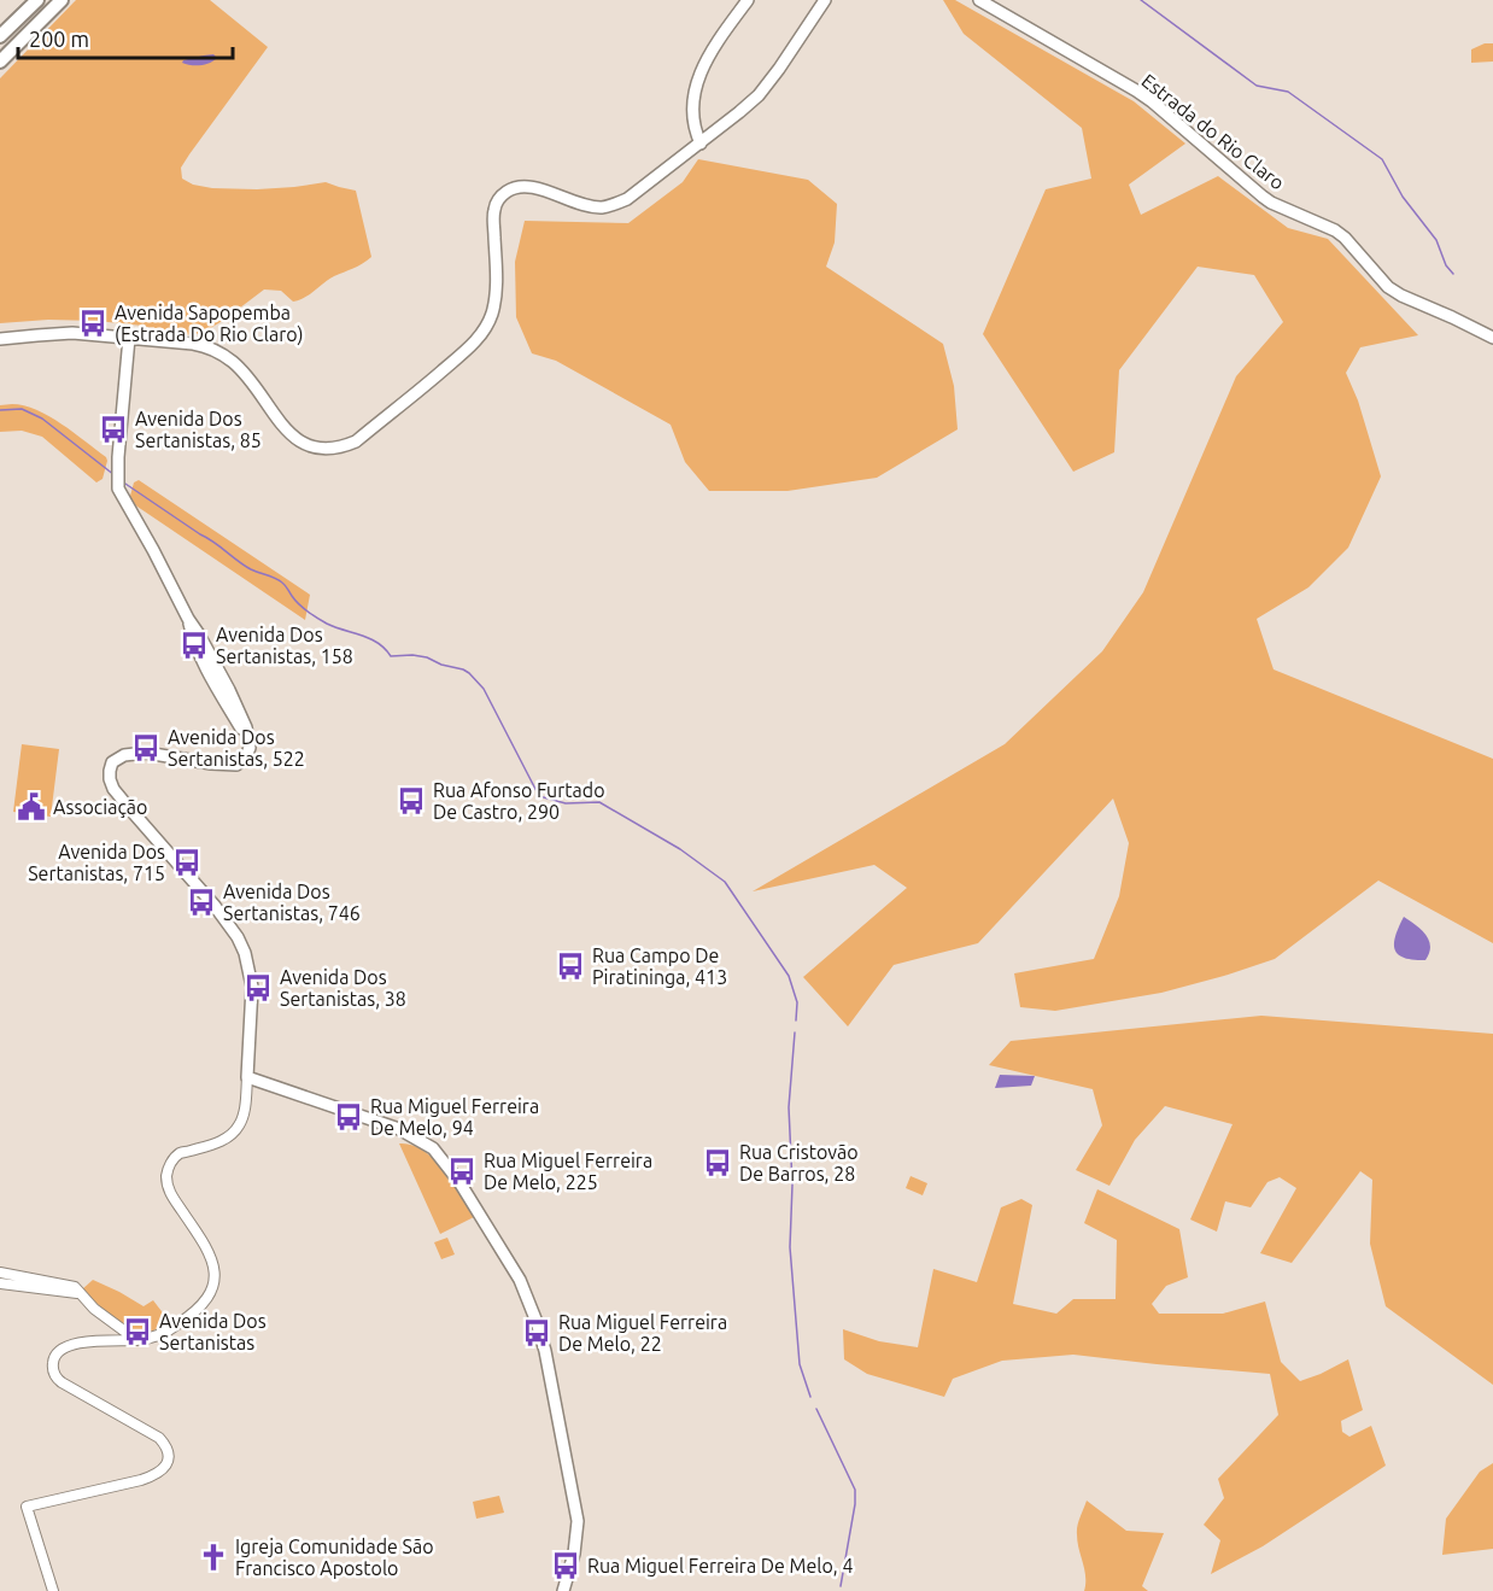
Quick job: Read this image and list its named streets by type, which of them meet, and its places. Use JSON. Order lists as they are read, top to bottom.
{
  "streets": {
    "main road": ["Estrada do Rio Claro"]
  },
  "places": {
    "bus stop": [
      "Avenida Sapopemba (Estrada Do Rio Claro)",
      "Avenida Dos Sertanistas, 85",
      "Avenida Dos Sertanistas, 158",
      "Avenida Dos Sertanistas, 522",
      "Rua Afonso Furtado De Castro, 290",
      "Avenida Dos Sertanistas, 715",
      "Avenida Dos Sertanistas, 746",
      "Rua Campo De Piratininga, 413",
      "Avenida Dos Sertanistas, 38",
      "Rua Miguel Ferreira De Melo, 94",
      "Rua Cristovão De Barros, 28",
      "Rua Miguel Ferreira De Melo, 225",
      "Avenida Dos Sertanistas",
      "Rua Miguel Ferreira De Melo, 22",
      "Rua Miguel Ferreira De Melo, 4"
    ],
    "public building": ["Associação"],
    "church": ["Igreja Comunidade São Francisco Apostolo"]
  },
  "scale_bar": "200 m"
}
